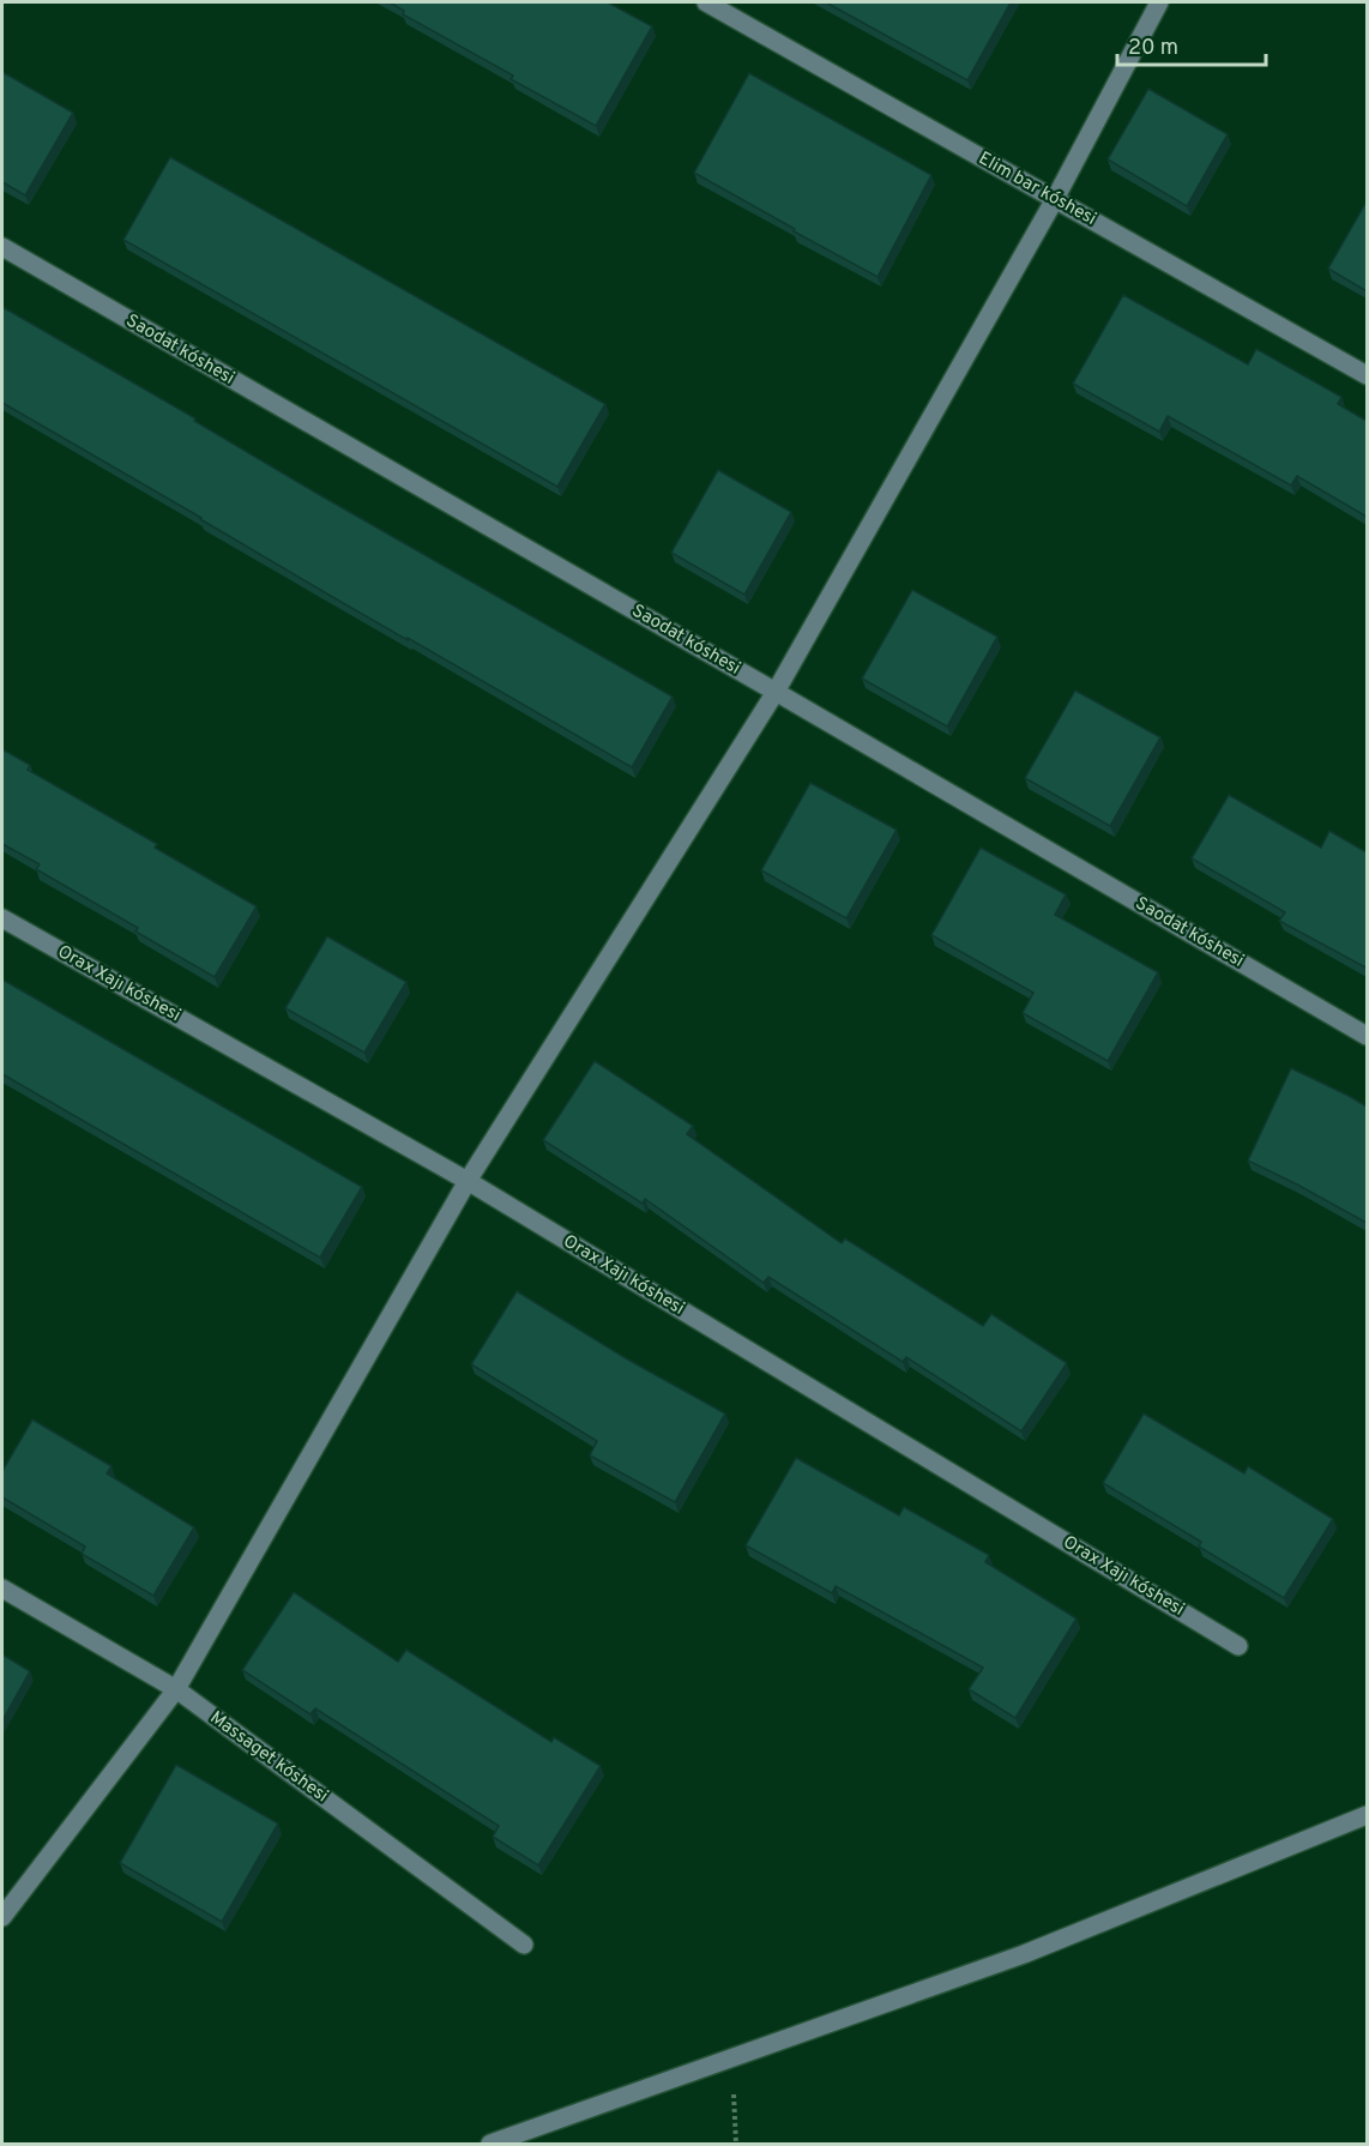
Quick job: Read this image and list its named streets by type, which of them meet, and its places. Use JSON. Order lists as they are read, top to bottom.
{
  "streets": {
    "street": [
      "Elim bar kóshesi",
      "Saodat kóshesi",
      "Orax Xajı kóshesi",
      "Massaget kóshesi"
    ]
  },
  "scale_bar": "20 m"
}
